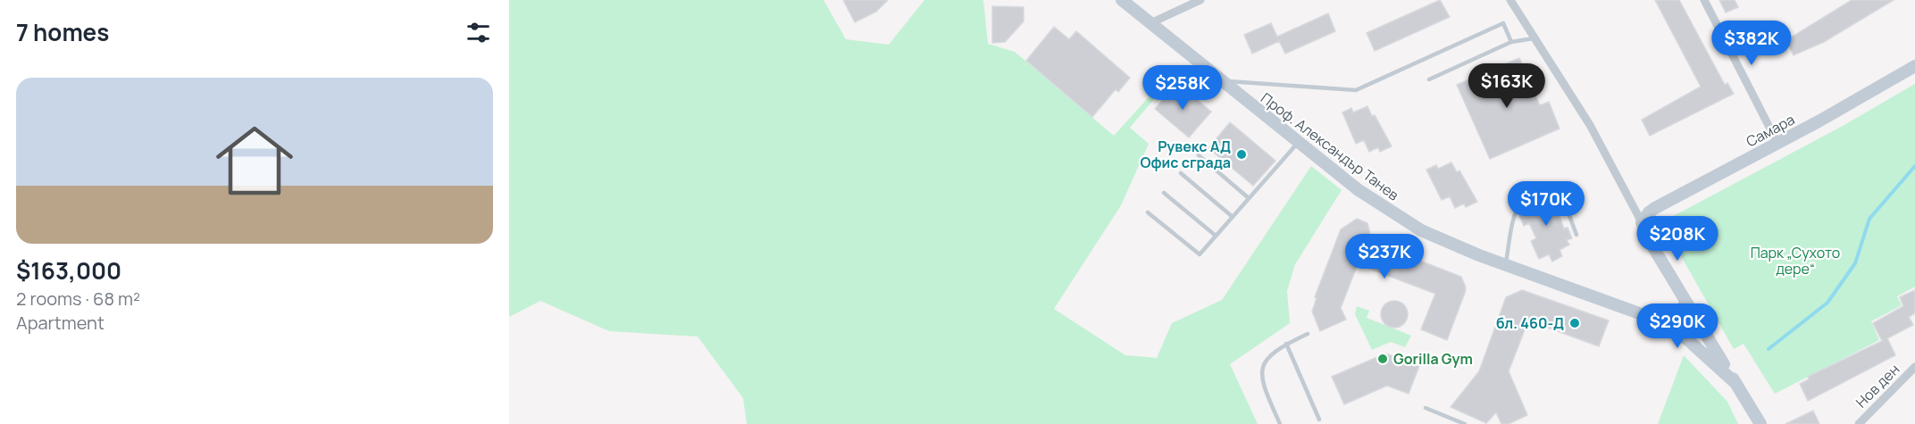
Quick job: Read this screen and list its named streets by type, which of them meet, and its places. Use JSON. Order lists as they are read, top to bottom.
{
  "streets": {
    "street": ["Самара", "Проф. Александър Танев", "Нов ден"]
  },
  "parks": ["Парк „Сухото дере“"],
  "places": ["Рувекс АД Офис сграда", "бл. 460-Д", "Gorilla Gym"],
  "page": {
    "heading": "7 homes",
    "price": [
      "$382K",
      "$163K",
      "$258K",
      "$170K",
      "$208K",
      "$237K",
      "$290K"
    ],
    "list": [
      {
        "name": "$163,000",
        "note": "2 rooms · 68 m² · Apartment"
      }
    ]
  }
}
